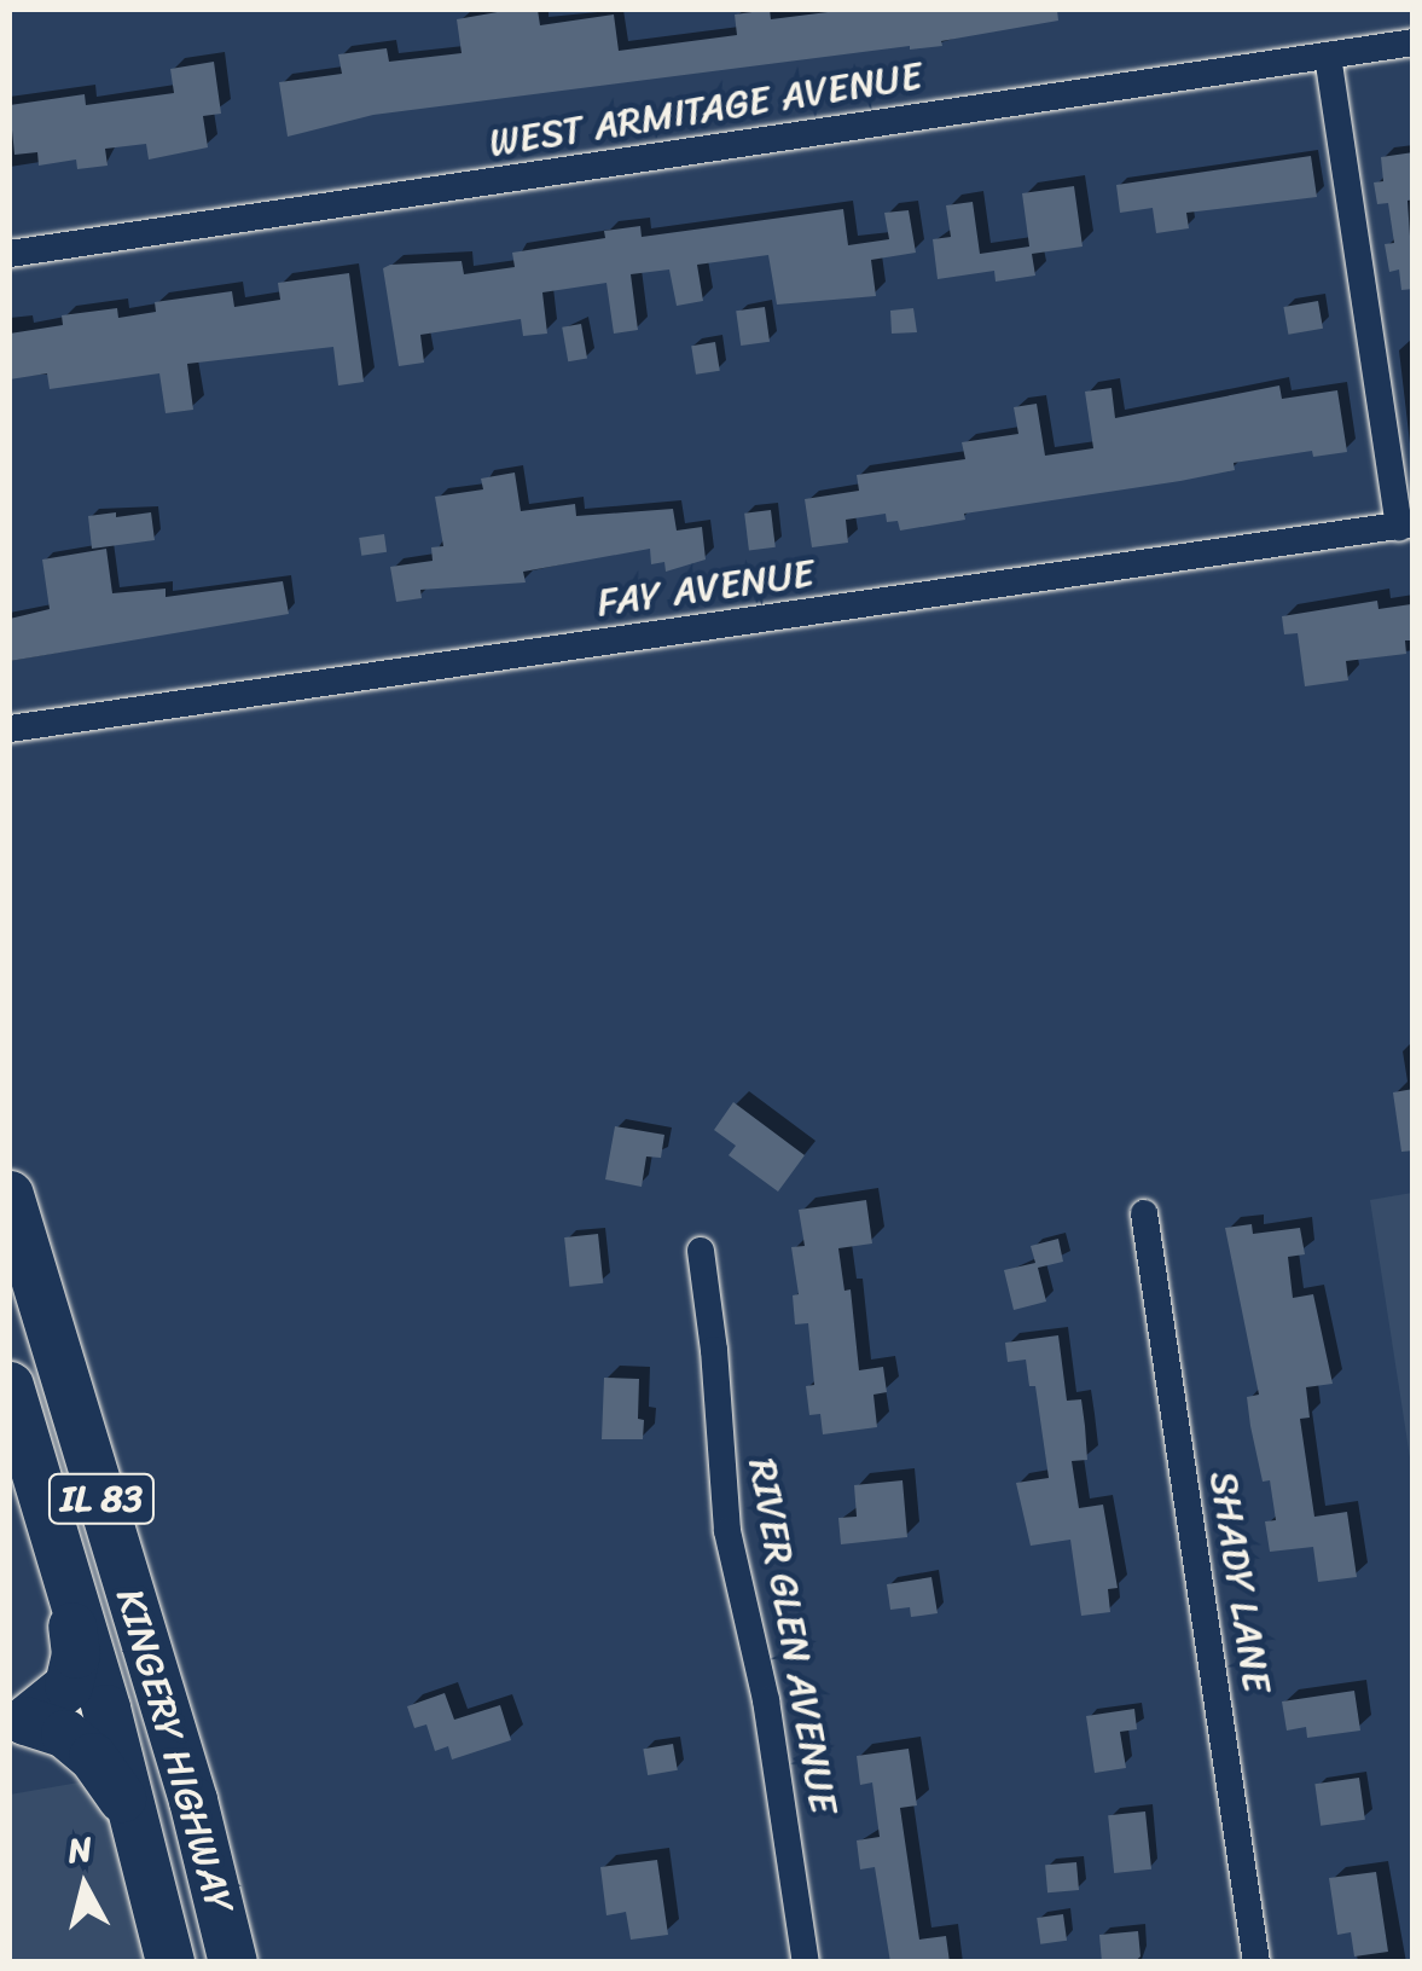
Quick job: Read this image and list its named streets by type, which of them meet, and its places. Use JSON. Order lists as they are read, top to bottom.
{
  "streets": {
    "highway": ["IL 83", "KINGERY HIGHWAY"],
    "street": [
      "WEST ARMITAGE AVENUE",
      "FAY AVENUE",
      "SHADY LANE",
      "RIVER GLEN AVENUE"
    ]
  },
  "north": "top"
}
